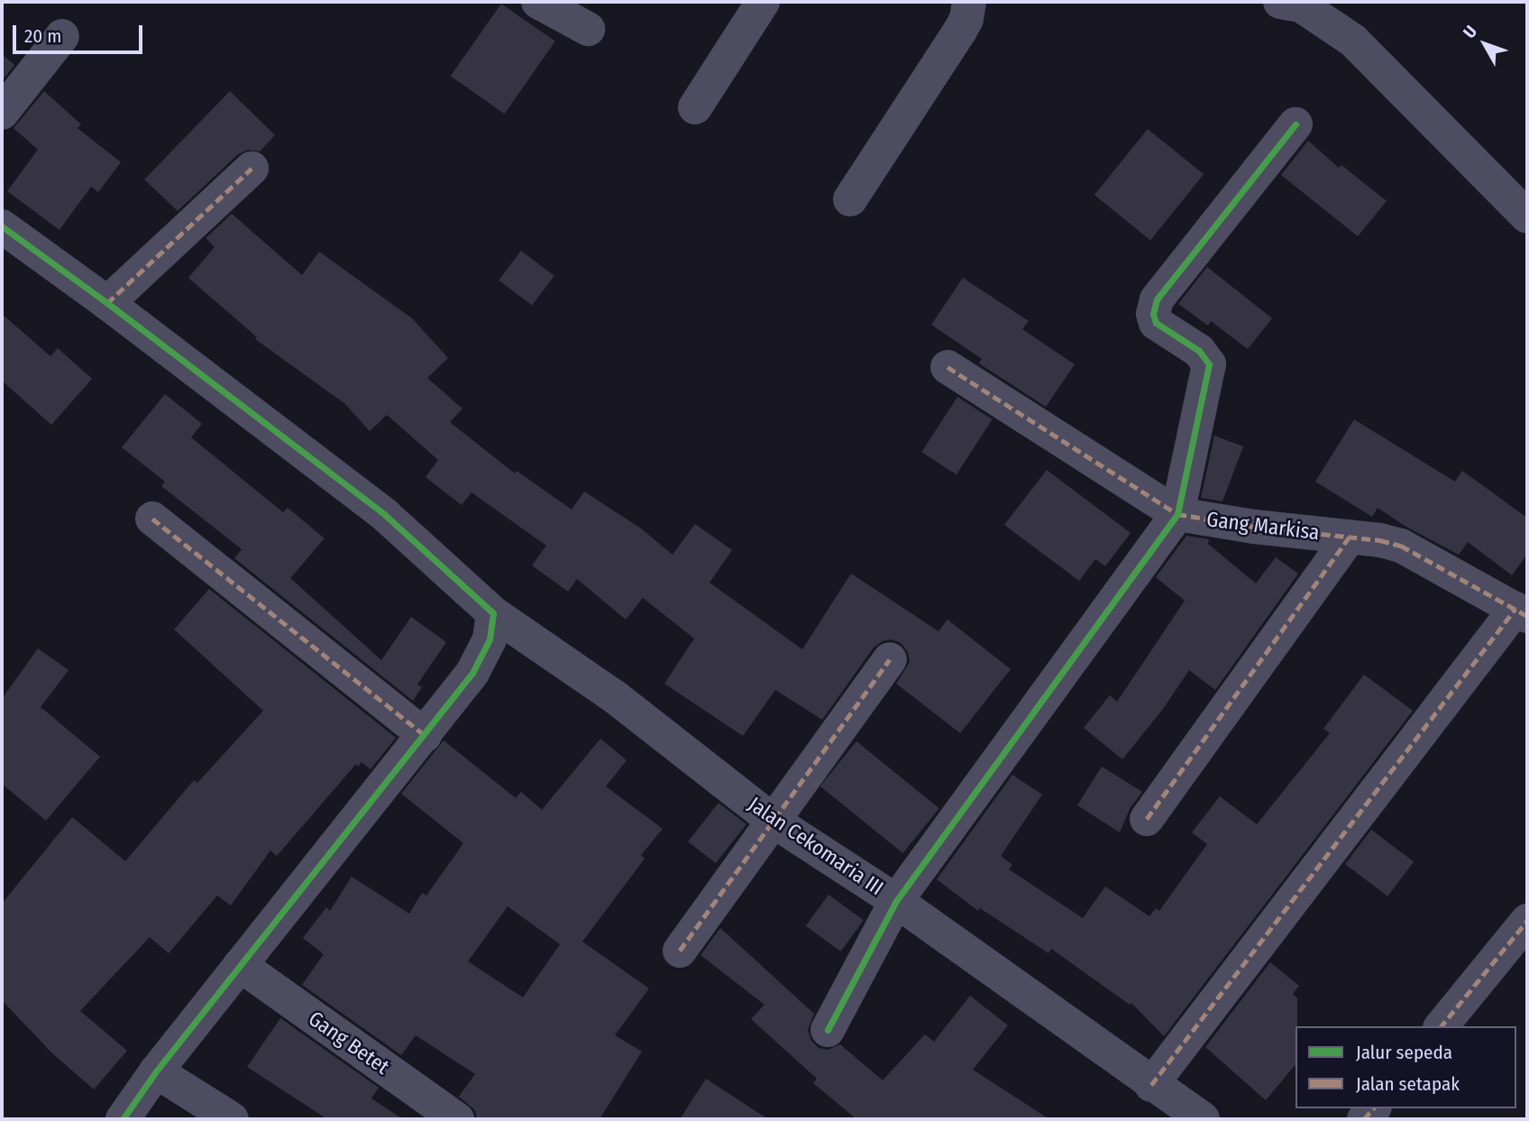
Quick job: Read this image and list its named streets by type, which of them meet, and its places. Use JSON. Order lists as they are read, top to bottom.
{
  "streets": {
    "street": ["Gang Markisa", "Jalan Cekomaria III", "Gang Betet"]
  },
  "legend": ["Jalur sepeda", "Jalan setapak"],
  "scale_bar": "20 m",
  "north": "top left"
}
